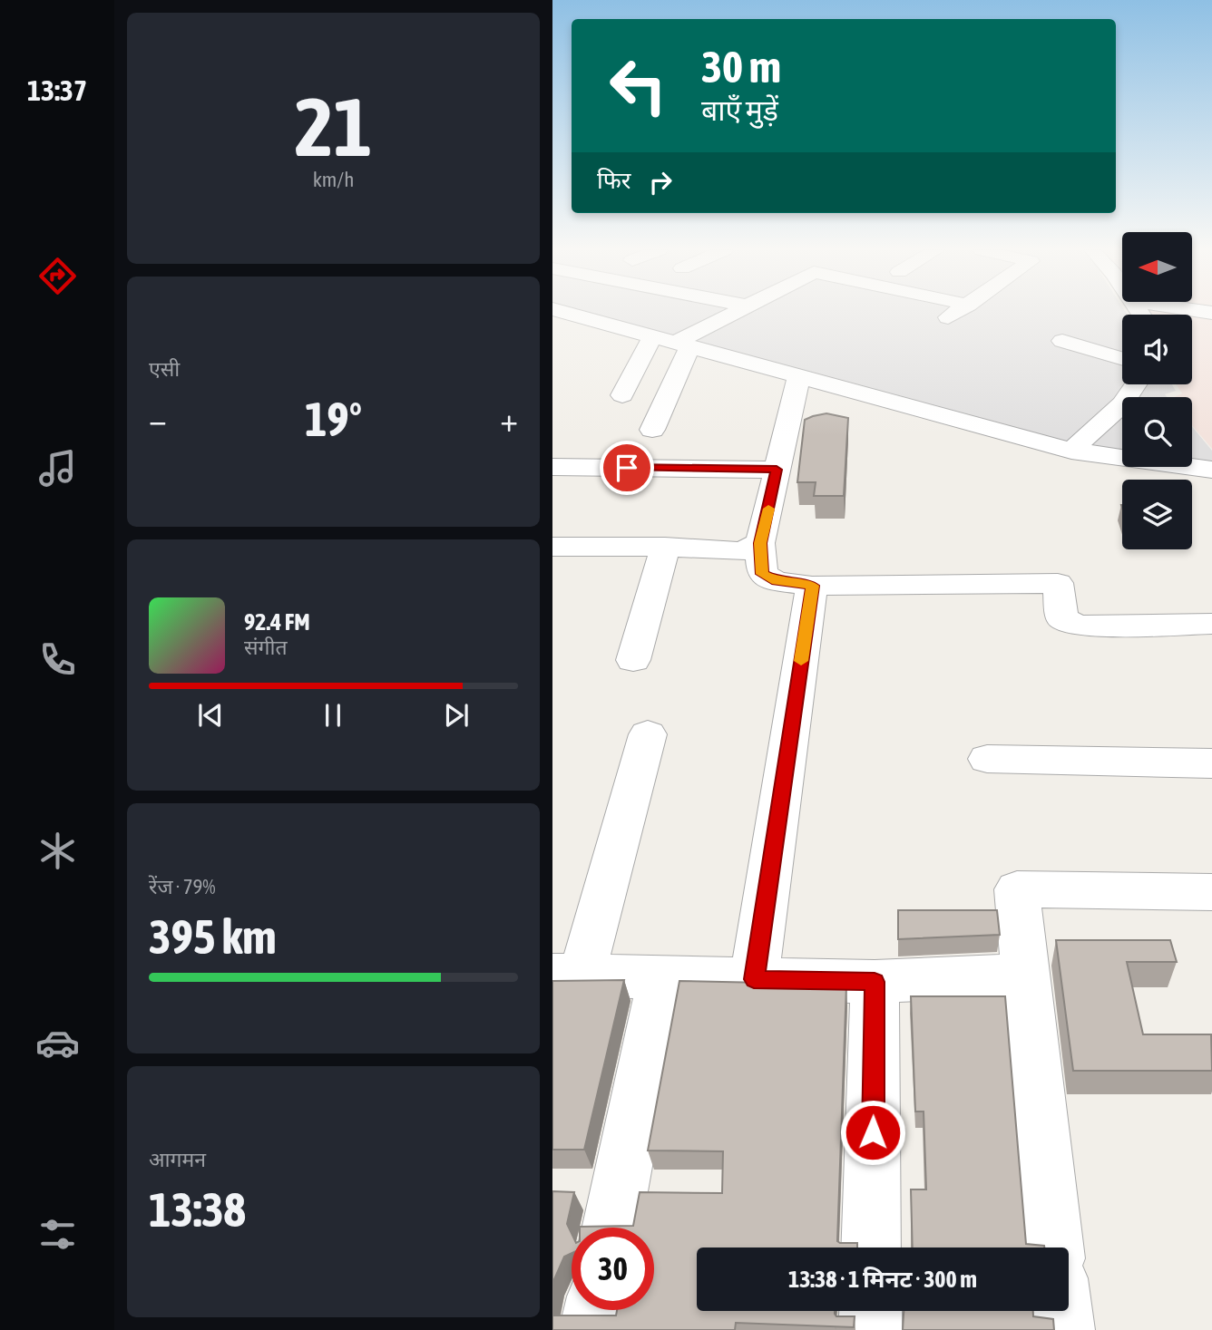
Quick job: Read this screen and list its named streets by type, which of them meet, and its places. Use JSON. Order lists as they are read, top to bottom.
{
  "north": "left",
  "page": {
    "tabs": "13:37",
    "tile": [
      ["21", "km/h"],
      "एसी",
      ["रेंज · 79%", "395 km"],
      ["आगमन", "13:38"]
    ],
    "turn": ["30 m", "बाएँ मुड़ें"],
    "then": "फिर",
    "heat": ["−", "19°", "+"],
    "song": ["92.4 FM", "संगीत"],
    "limit": "30",
    "trip": "13:38 · 1 मिनट · 300 m"
  }
}
